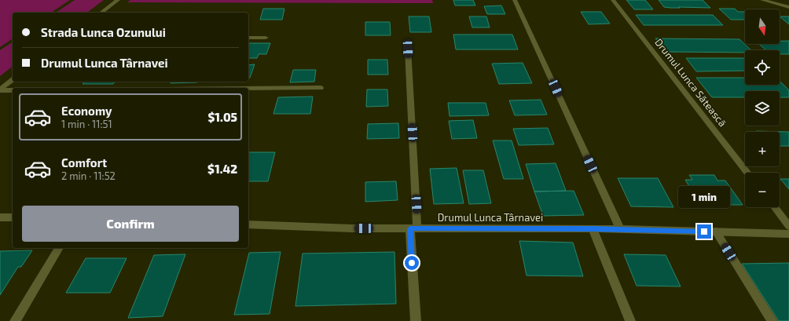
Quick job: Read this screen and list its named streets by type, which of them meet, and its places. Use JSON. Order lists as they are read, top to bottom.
{
  "streets": {
    "street": ["Drumul Lunca Sătească", "Drumul Lunca Târnavei"]
  },
  "north": "bottom",
  "page": {
    "map_buttons": ["+", "−"],
    "banner": ["Strada Lunca Ozunului", "Drumul Lunca Târnavei"],
    "list": [
      {
        "name": "Economy",
        "note": "1 min · 11:51",
        "value": "$1.05"
      },
      {
        "name": "Comfort",
        "note": "2 min · 11:52",
        "value": "$1.42"
      }
    ],
    "bubble": "1 min",
    "buttons": "Confirm"
  }
}
